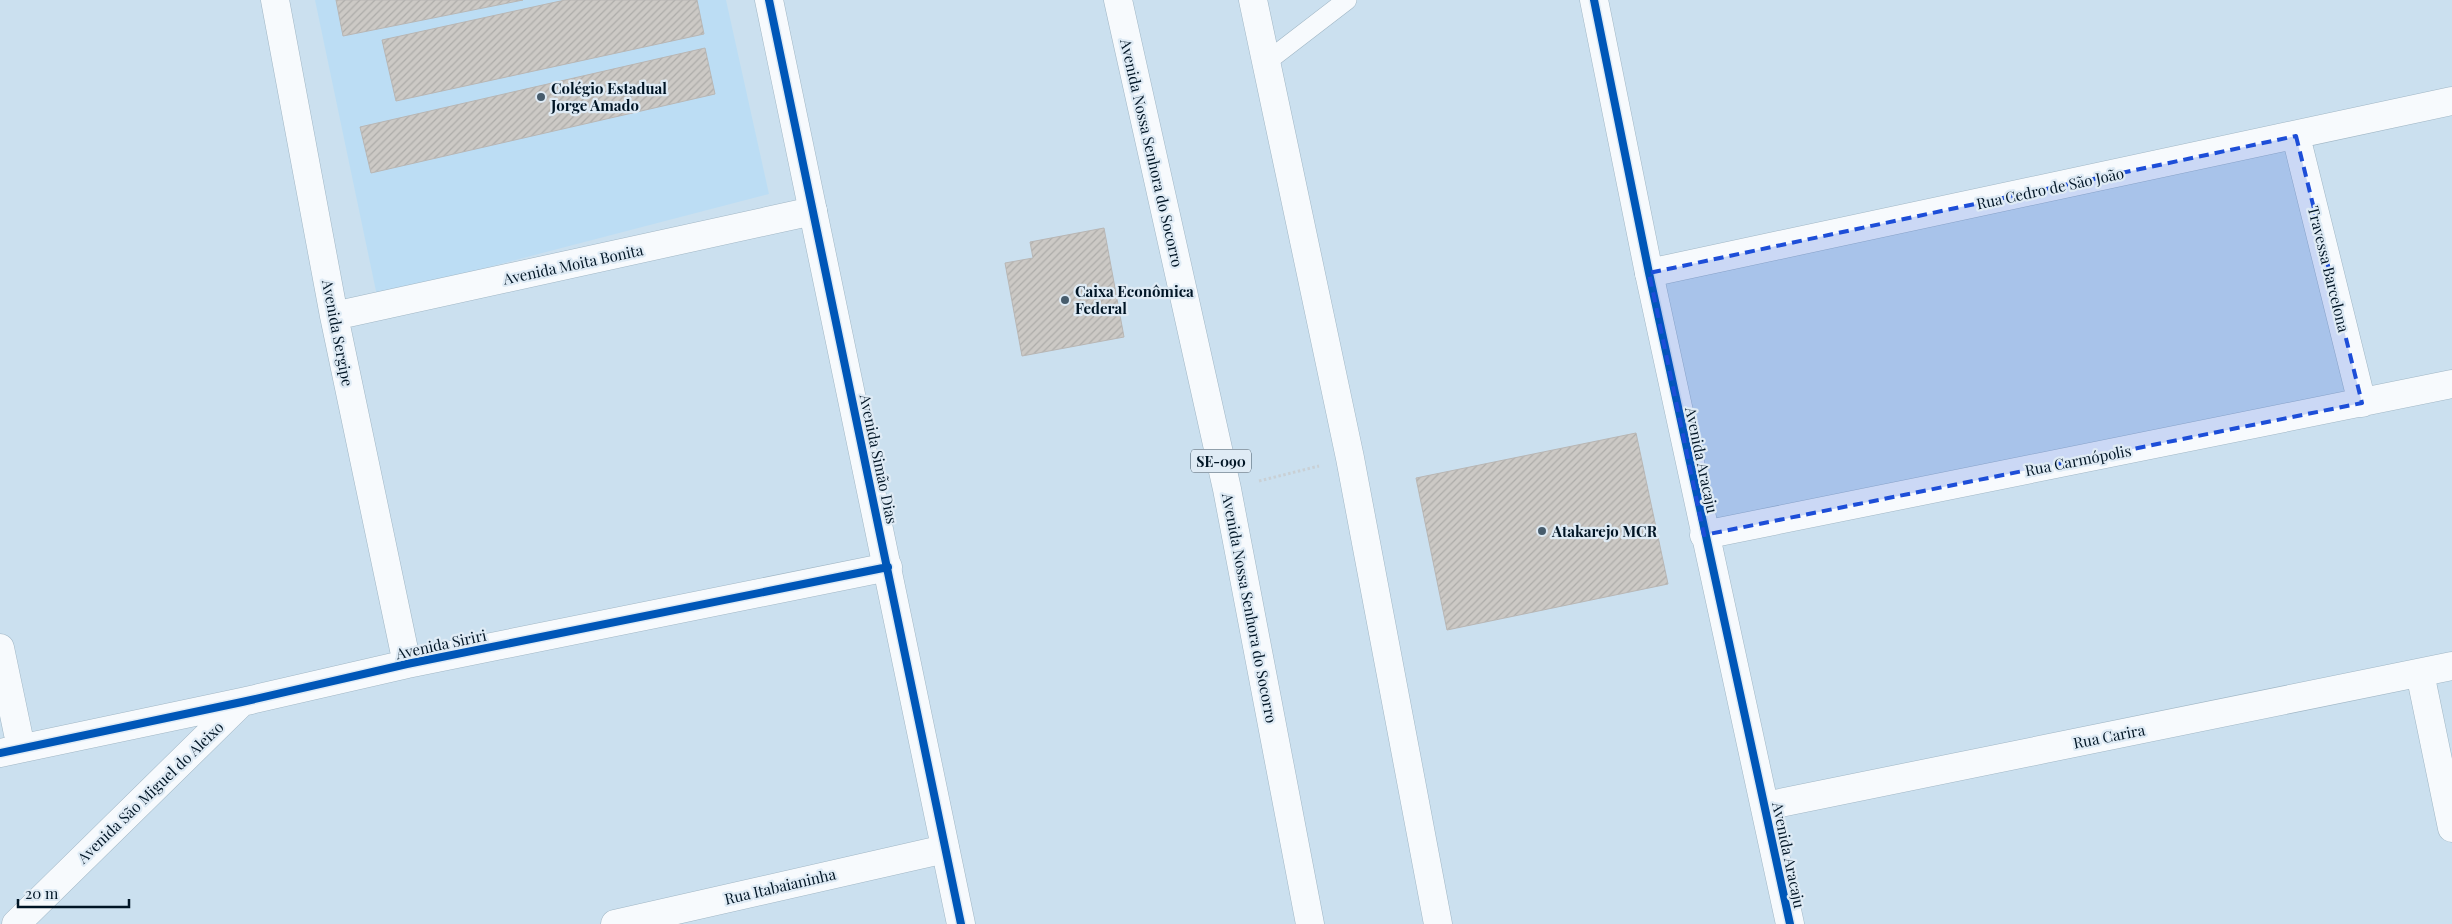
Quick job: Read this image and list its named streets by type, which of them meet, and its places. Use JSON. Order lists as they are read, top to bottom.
{
  "streets": {
    "street": [
      "Avenida Nossa Senhora do Socorro",
      "Rua Cedro de São João",
      "Avenida Moita Bonita",
      "Travessa Barcelona",
      "Avenida Sergipe",
      "Avenida Simão Dias",
      "Avenida Aracaju",
      "Rua Carmópolis",
      "SE-090",
      "Avenida Siriri",
      "Rua Carira",
      "Avenida São Miguel do Aleixo",
      "Rua Itabaianinha"
    ]
  },
  "crossings": [
    ["Rua Cedro de São João", "Travessa Barcelona"],
    ["Rua Cedro de São João", "Avenida Aracaju"],
    ["Avenida Moita Bonita", "Avenida Sergipe"],
    ["Avenida Moita Bonita", "Avenida Simão Dias"],
    ["Travessa Barcelona", "Rua Carmópolis"],
    ["Avenida Sergipe", "Avenida Siriri"],
    ["Avenida Simão Dias", "Avenida Siriri"],
    ["Avenida Simão Dias", "Rua Itabaianinha"],
    ["Avenida Aracaju", "Rua Carmópolis"],
    ["Avenida Aracaju", "Rua Carira"],
    ["Avenida Siriri", "Avenida São Miguel do Aleixo"]
  ],
  "places": ["Colégio Estadual Jorge Amado", "Caixa Econômica Federal", "Atakarejo MCR"],
  "scale_bar": "20 m"
}
